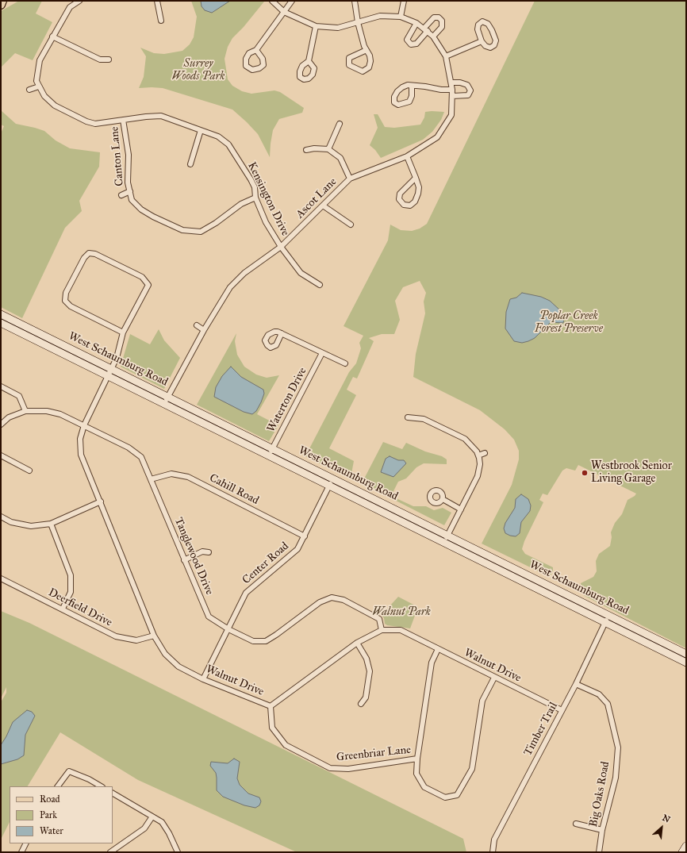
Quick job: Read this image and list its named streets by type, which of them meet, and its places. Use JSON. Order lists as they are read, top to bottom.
{
  "streets": {
    "main road": ["West Schaumburg Road"],
    "street": [
      "Canton Lane",
      "Ascot Lane",
      "Kensington Drive",
      "Waterton Drive",
      "Cahill Road",
      "Tanglewood Drive",
      "Center Road",
      "Deerfield Drive",
      "Walnut Drive",
      "Timber Trail",
      "Greenbriar Lane",
      "Big Oaks Road"
    ]
  },
  "crossings": [
    ["Canton Lane", "Kensington Drive"],
    ["Ascot Lane", "Kensington Drive"],
    ["Ascot Lane", "West Schaumburg Road"],
    ["West Schaumburg Road", "Waterton Drive"],
    ["West Schaumburg Road", "Center Road"],
    ["West Schaumburg Road", "Walnut Drive"],
    ["West Schaumburg Road", "Timber Trail"],
    ["Cahill Road", "Tanglewood Drive"],
    ["Cahill Road", "Center Road"],
    ["Tanglewood Drive", "Center Road"],
    ["Tanglewood Drive", "Walnut Drive"],
    ["Center Road", "Walnut Drive"],
    ["Deerfield Drive", "Walnut Drive"],
    ["Walnut Drive", "Timber Trail"],
    ["Walnut Drive", "Greenbriar Lane"],
    ["Timber Trail", "Big Oaks Road"]
  ],
  "parks": ["Surrey Woods Park", "Poplar Creek Forest Preserve", "Walnut Park"],
  "places": ["Westbrook Senior Living Garage"],
  "legend": ["Road", "Park", "Water"],
  "north": "top right"
}
